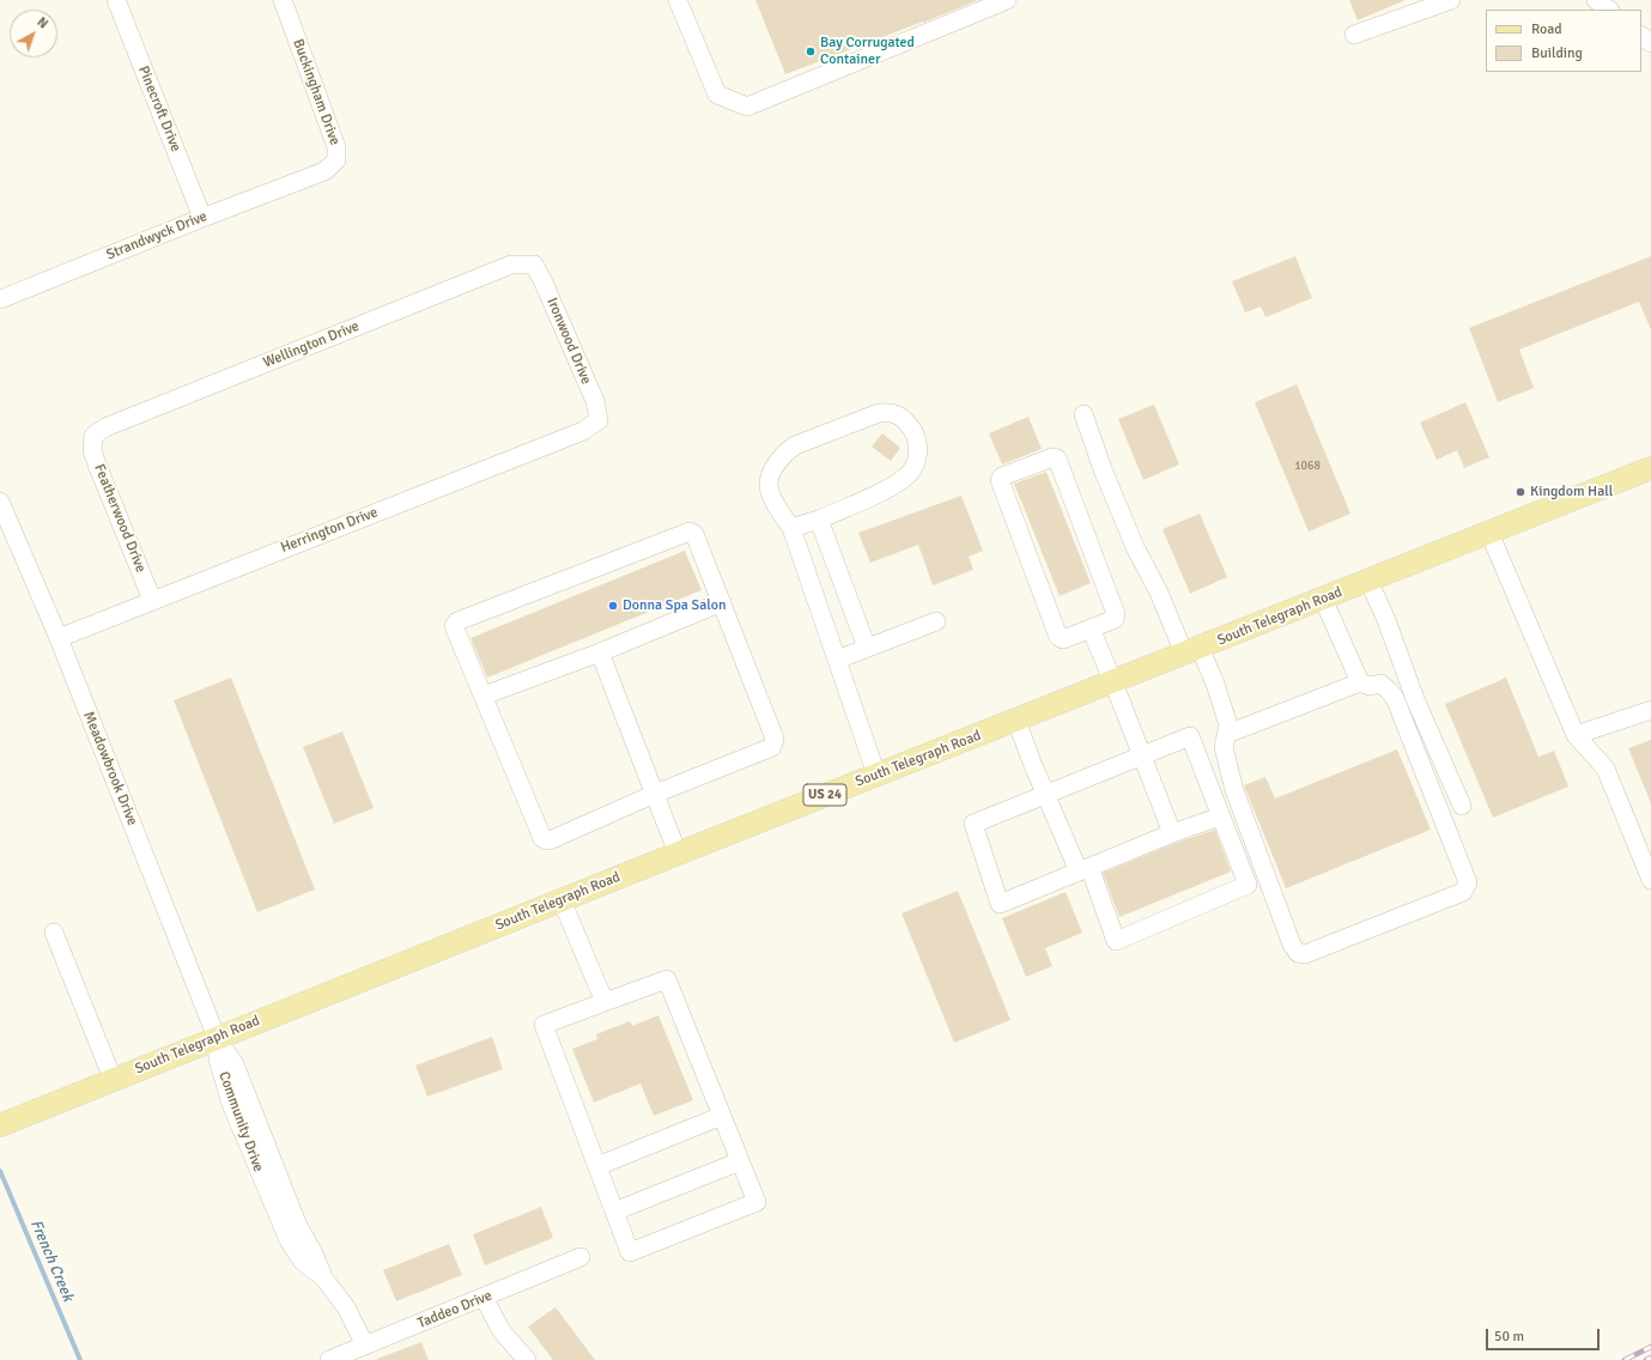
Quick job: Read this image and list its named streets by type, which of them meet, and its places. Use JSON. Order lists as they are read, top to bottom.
{
  "streets": {
    "main road": ["South Telegraph Road", "US 24"],
    "street": [
      "Buckingham Drive",
      "Pinecroft Drive",
      "Strandwyck Drive",
      "Ironwood Drive",
      "Wellington Drive",
      "Featherwood Drive",
      "Herrington Drive",
      "Meadowbrook Drive",
      "Community Drive",
      "Taddeo Drive"
    ]
  },
  "crossings": [
    ["Buckingham Drive", "Strandwyck Drive"],
    ["Pinecroft Drive", "Strandwyck Drive"],
    ["Ironwood Drive", "Wellington Drive"],
    ["Ironwood Drive", "Herrington Drive"],
    ["Wellington Drive", "Featherwood Drive"],
    ["Featherwood Drive", "Herrington Drive"],
    ["Herrington Drive", "Meadowbrook Drive"],
    ["South Telegraph Road", "Meadowbrook Drive"],
    ["South Telegraph Road", "Community Drive"],
    ["Meadowbrook Drive", "Community Drive"],
    ["Community Drive", "Taddeo Drive"]
  ],
  "water": ["French Creek"],
  "places": ["Bay Corrugated Container", "Kingdom Hall", "Donna Spa Salon"],
  "house_numbers": ["1068"],
  "legend": ["Road", "Building"],
  "scale_bar": "50 m",
  "north": "top right"
}
